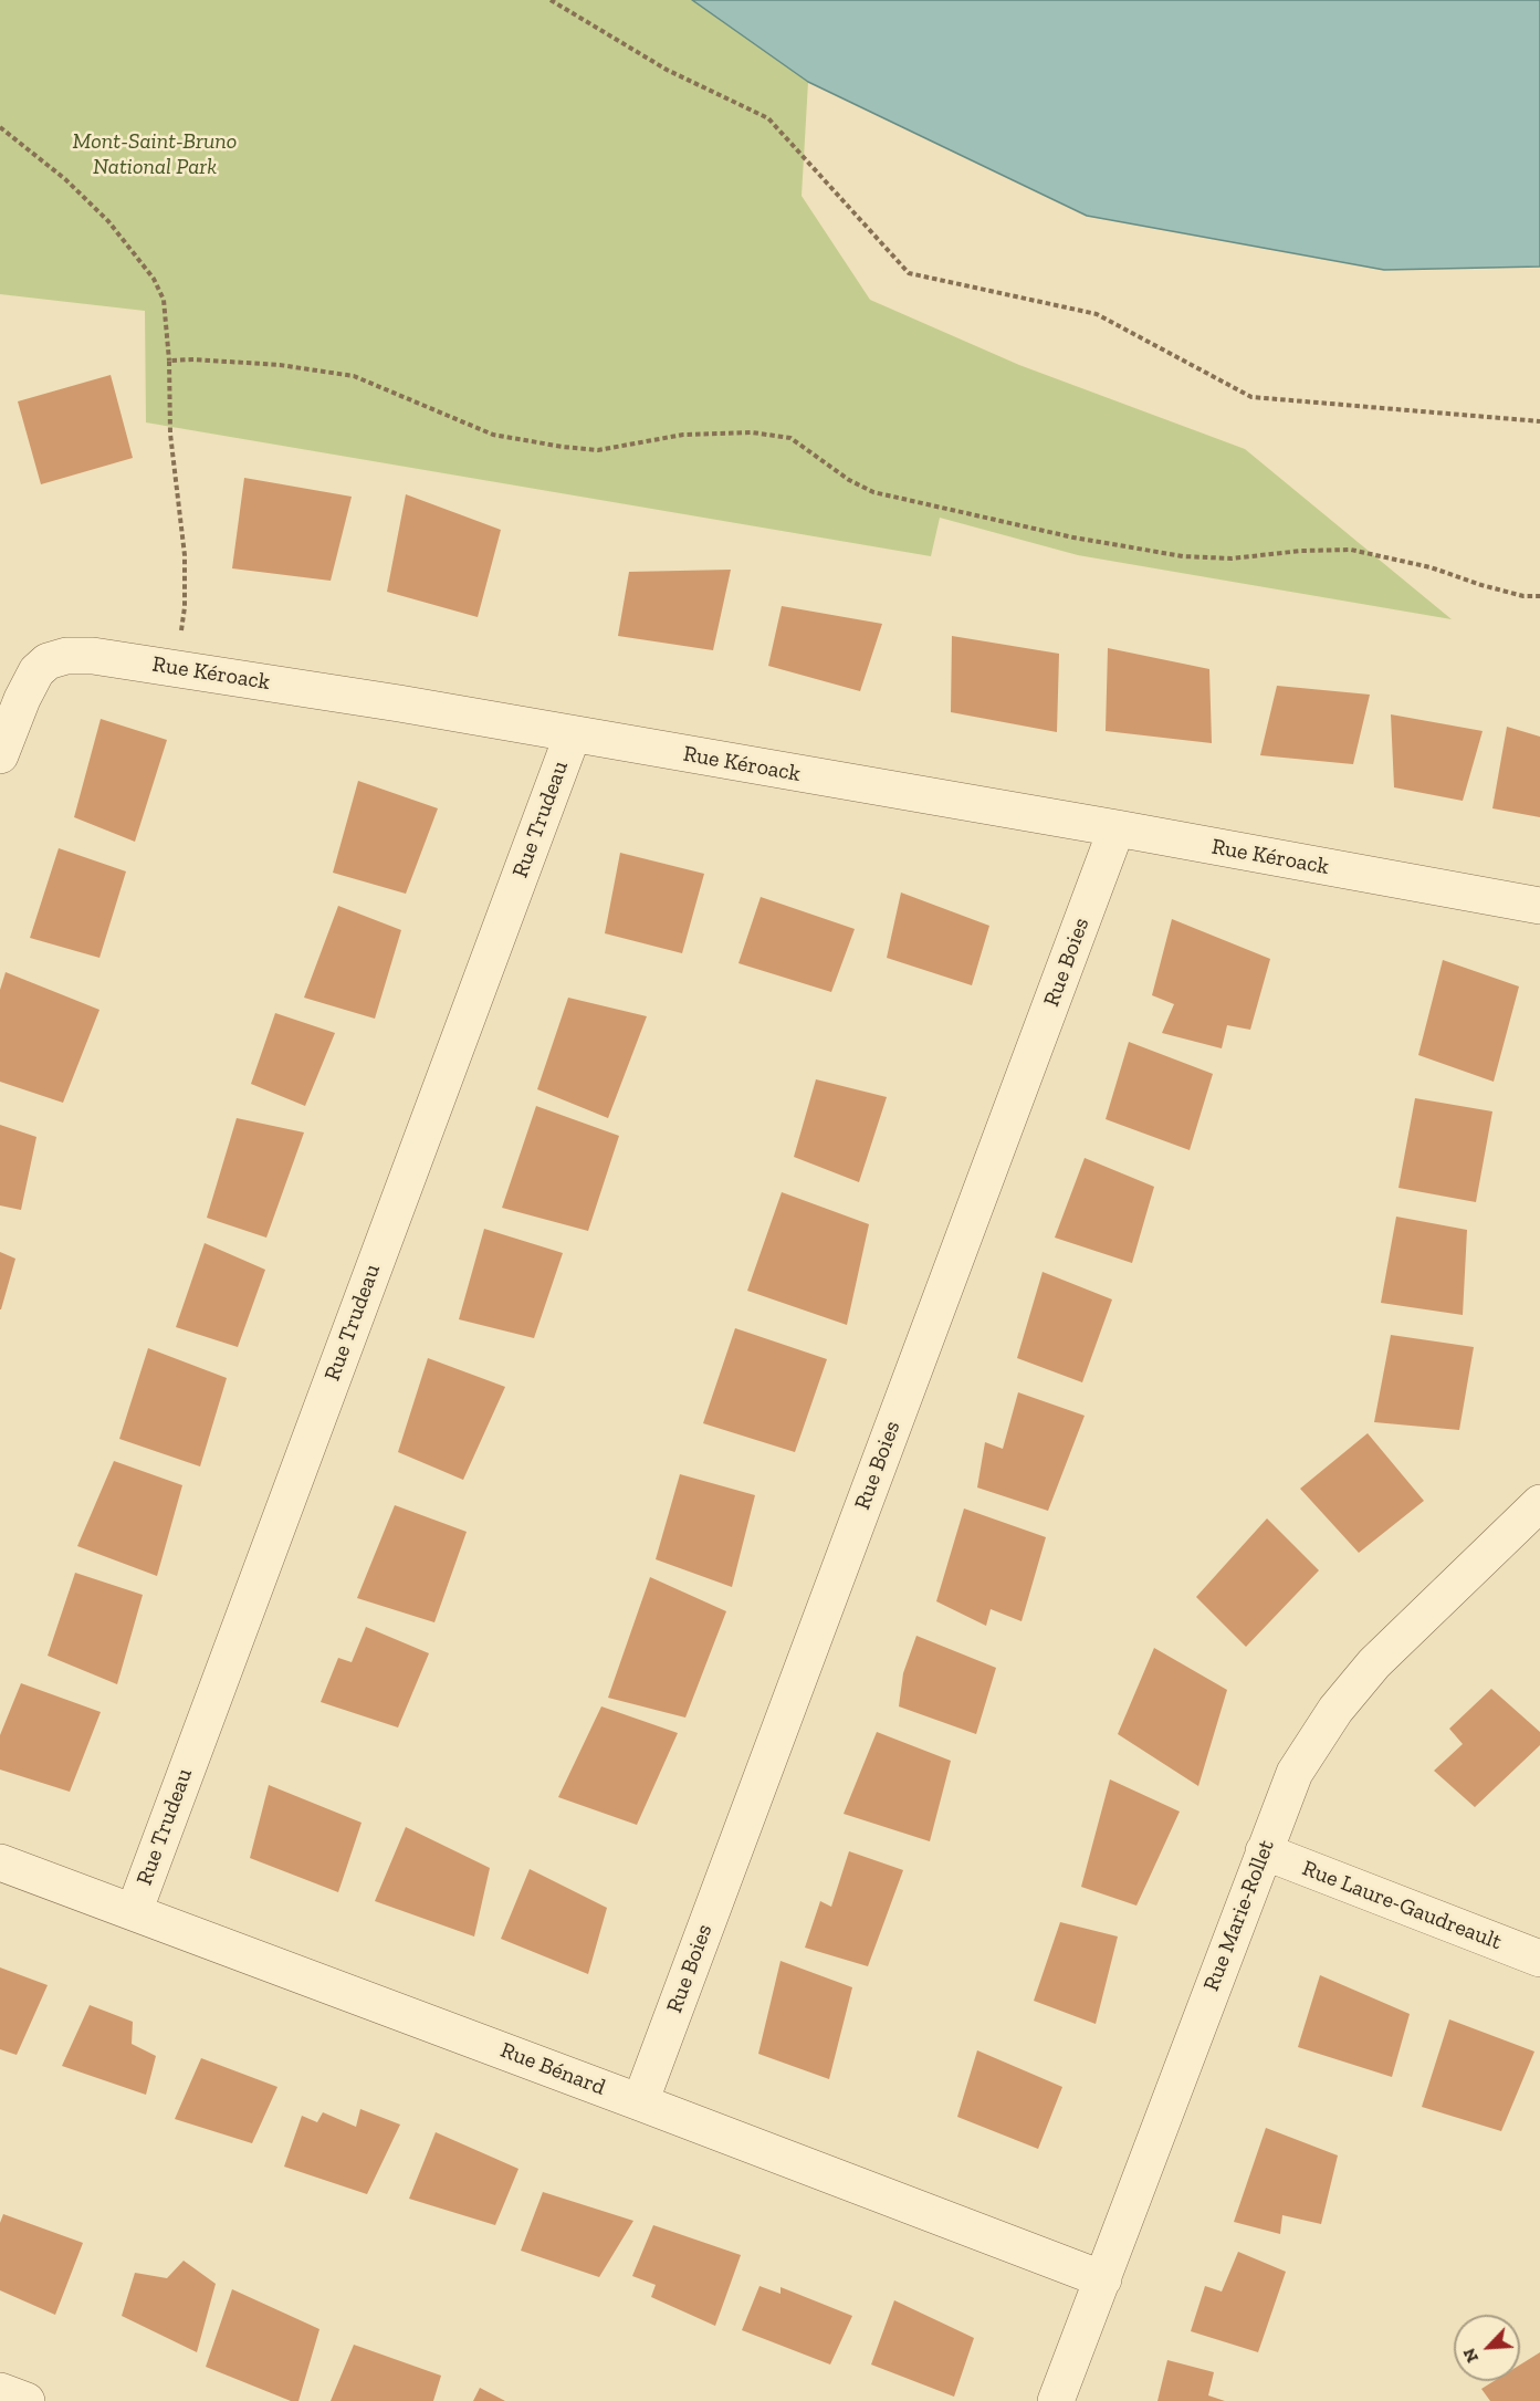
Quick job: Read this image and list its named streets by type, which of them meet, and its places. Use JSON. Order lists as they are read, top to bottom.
{
  "streets": {
    "street": [
      "Rue Kéroack",
      "Rue Trudeau",
      "Rue Boies",
      "Rue Laure-Gaudreault",
      "Rue Marie-Rollet",
      "Rue Bénard"
    ]
  },
  "crossings": [
    ["Rue Kéroack", "Rue Trudeau"],
    ["Rue Kéroack", "Rue Boies"],
    ["Rue Trudeau", "Rue Bénard"],
    ["Rue Boies", "Rue Bénard"],
    ["Rue Laure-Gaudreault", "Rue Marie-Rollet"],
    ["Rue Marie-Rollet", "Rue Bénard"]
  ],
  "parks": ["Mont-Saint-Bruno National Park"],
  "north": "bottom left"
}
